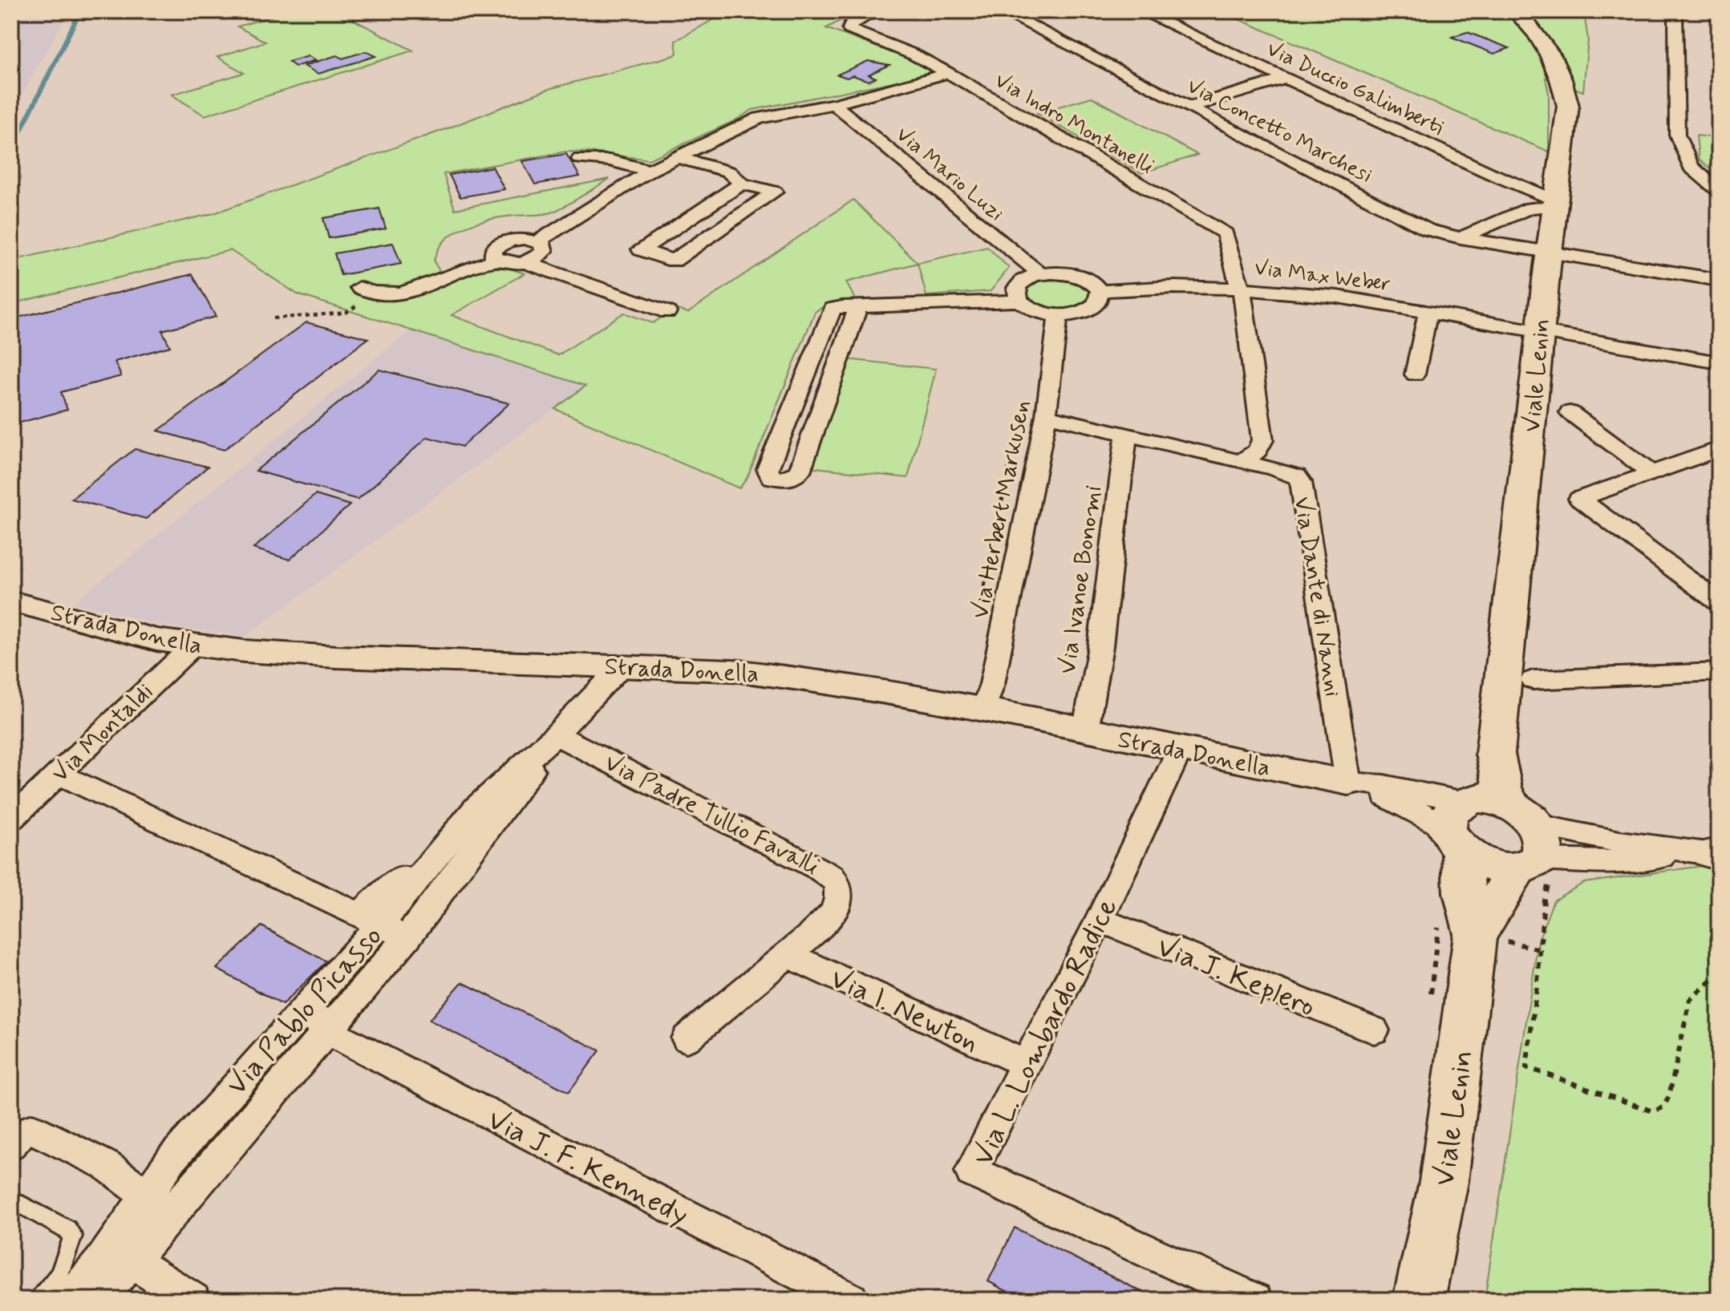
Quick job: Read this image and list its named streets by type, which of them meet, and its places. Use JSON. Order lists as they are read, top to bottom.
{
  "streets": {
    "main road": ["Viale Lenin"],
    "street": [
      "Via Duccio Galimberti",
      "Via Indro Montanelli",
      "Via Concetto Marchesi",
      "Via Mario Luzi",
      "Via Max Weber",
      "Via Herbert Markusen",
      "Via Ivanoe Bonomi",
      "Via Dante di Nanni",
      "Strada Donella",
      "Via Montaldi",
      "Via Padre Tullio Favalli",
      "Via J. Keplero",
      "Via I. Newton",
      "Via Pablo Picasso",
      "Via L. Lombardo Radice",
      "Via J. F. Kennedy"
    ]
  },
  "crossings": [
    ["Via Duccio Galimberti", "Viale Lenin"],
    ["Via Indro Montanelli", "Via Max Weber"],
    ["Via Concetto Marchesi", "Viale Lenin"],
    ["Via Max Weber", "Viale Lenin"],
    ["Via Herbert Markusen", "Via Dante di Nanni"],
    ["Via Herbert Markusen", "Strada Donella"],
    ["Via Ivanoe Bonomi", "Via Dante di Nanni"],
    ["Via Ivanoe Bonomi", "Strada Donella"],
    ["Via Dante di Nanni", "Strada Donella"],
    ["Strada Donella", "Via Montaldi"],
    ["Strada Donella", "Via Pablo Picasso"],
    ["Strada Donella", "Via L. Lombardo Radice"],
    ["Via Padre Tullio Favalli", "Via I. Newton"],
    ["Via Padre Tullio Favalli", "Via Pablo Picasso"],
    ["Via J. Keplero", "Via L. Lombardo Radice"],
    ["Via I. Newton", "Via L. Lombardo Radice"],
    ["Via Pablo Picasso", "Via J. F. Kennedy"]
  ]
}
